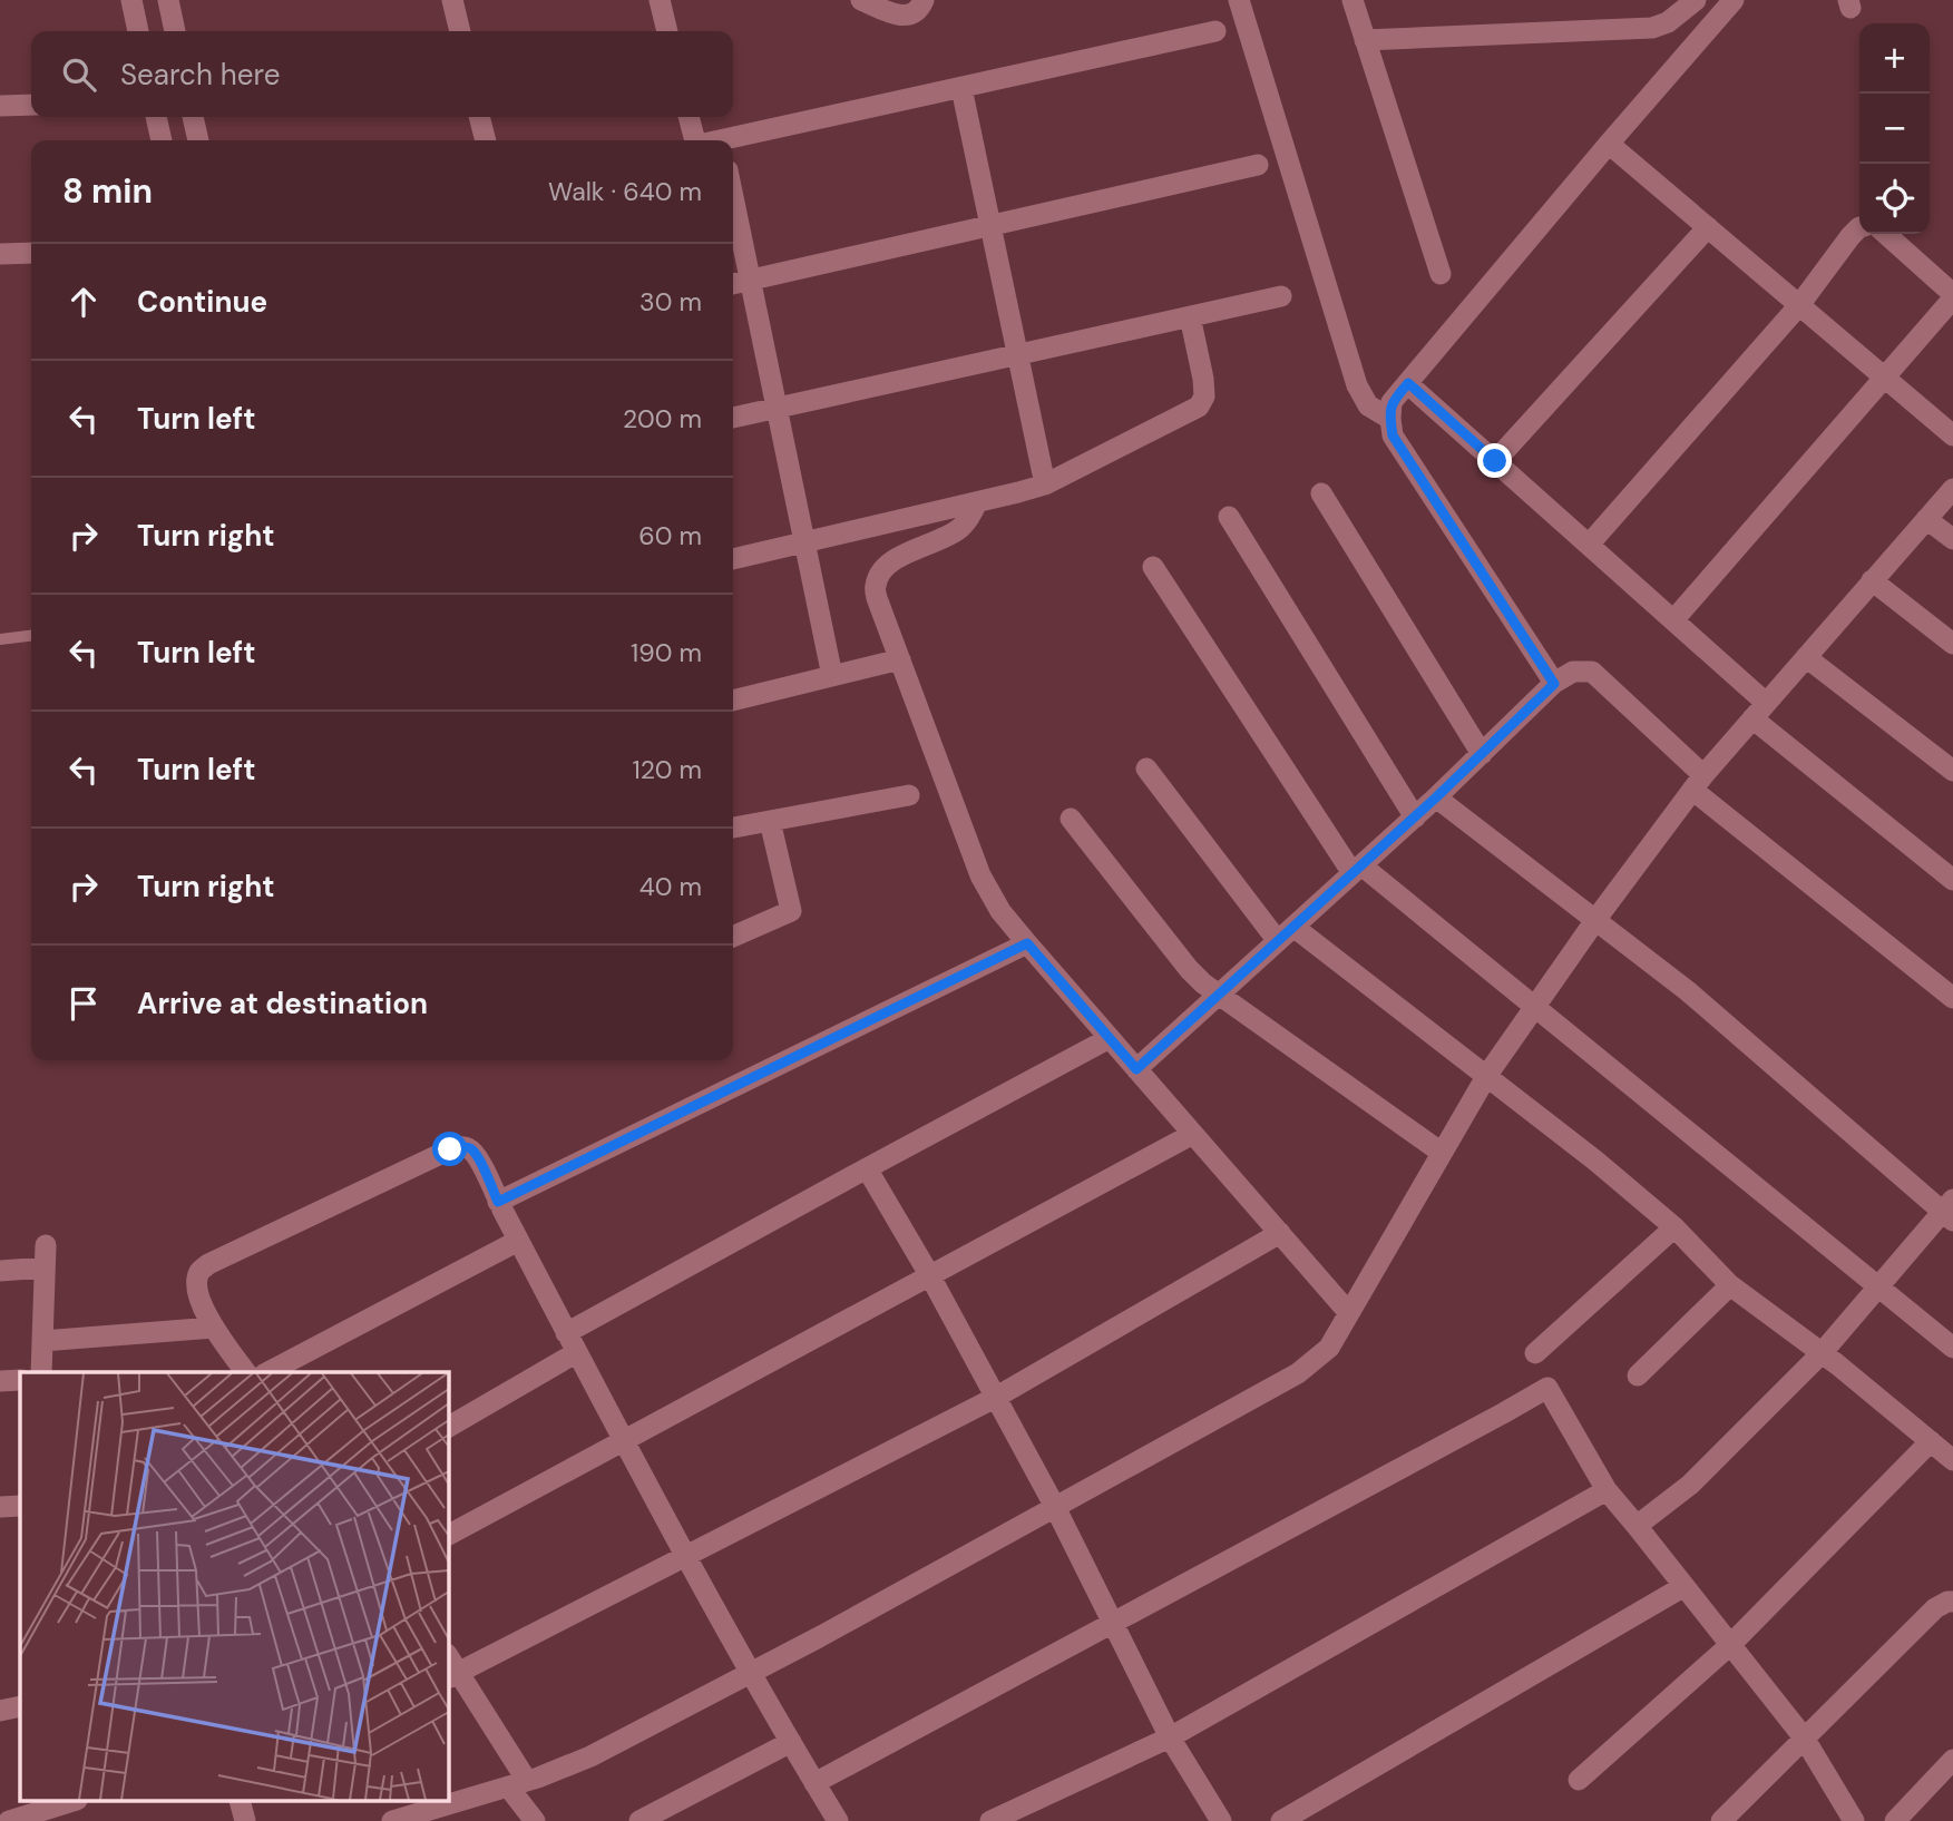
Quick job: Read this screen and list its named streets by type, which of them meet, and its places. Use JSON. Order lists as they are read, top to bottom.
{
  "page": {
    "map_buttons": ["+", "−"],
    "search": "Search here",
    "heading": ["8 min", "Walk · 640 m"],
    "list": [
      ["Continue", "30 m"],
      ["Turn left", "200 m"],
      ["Turn right", "60 m"],
      ["Turn left", "190 m"],
      ["Turn left", "120 m"],
      ["Turn right", "40 m"],
      "Arrive at destination"
    ]
  }
}
